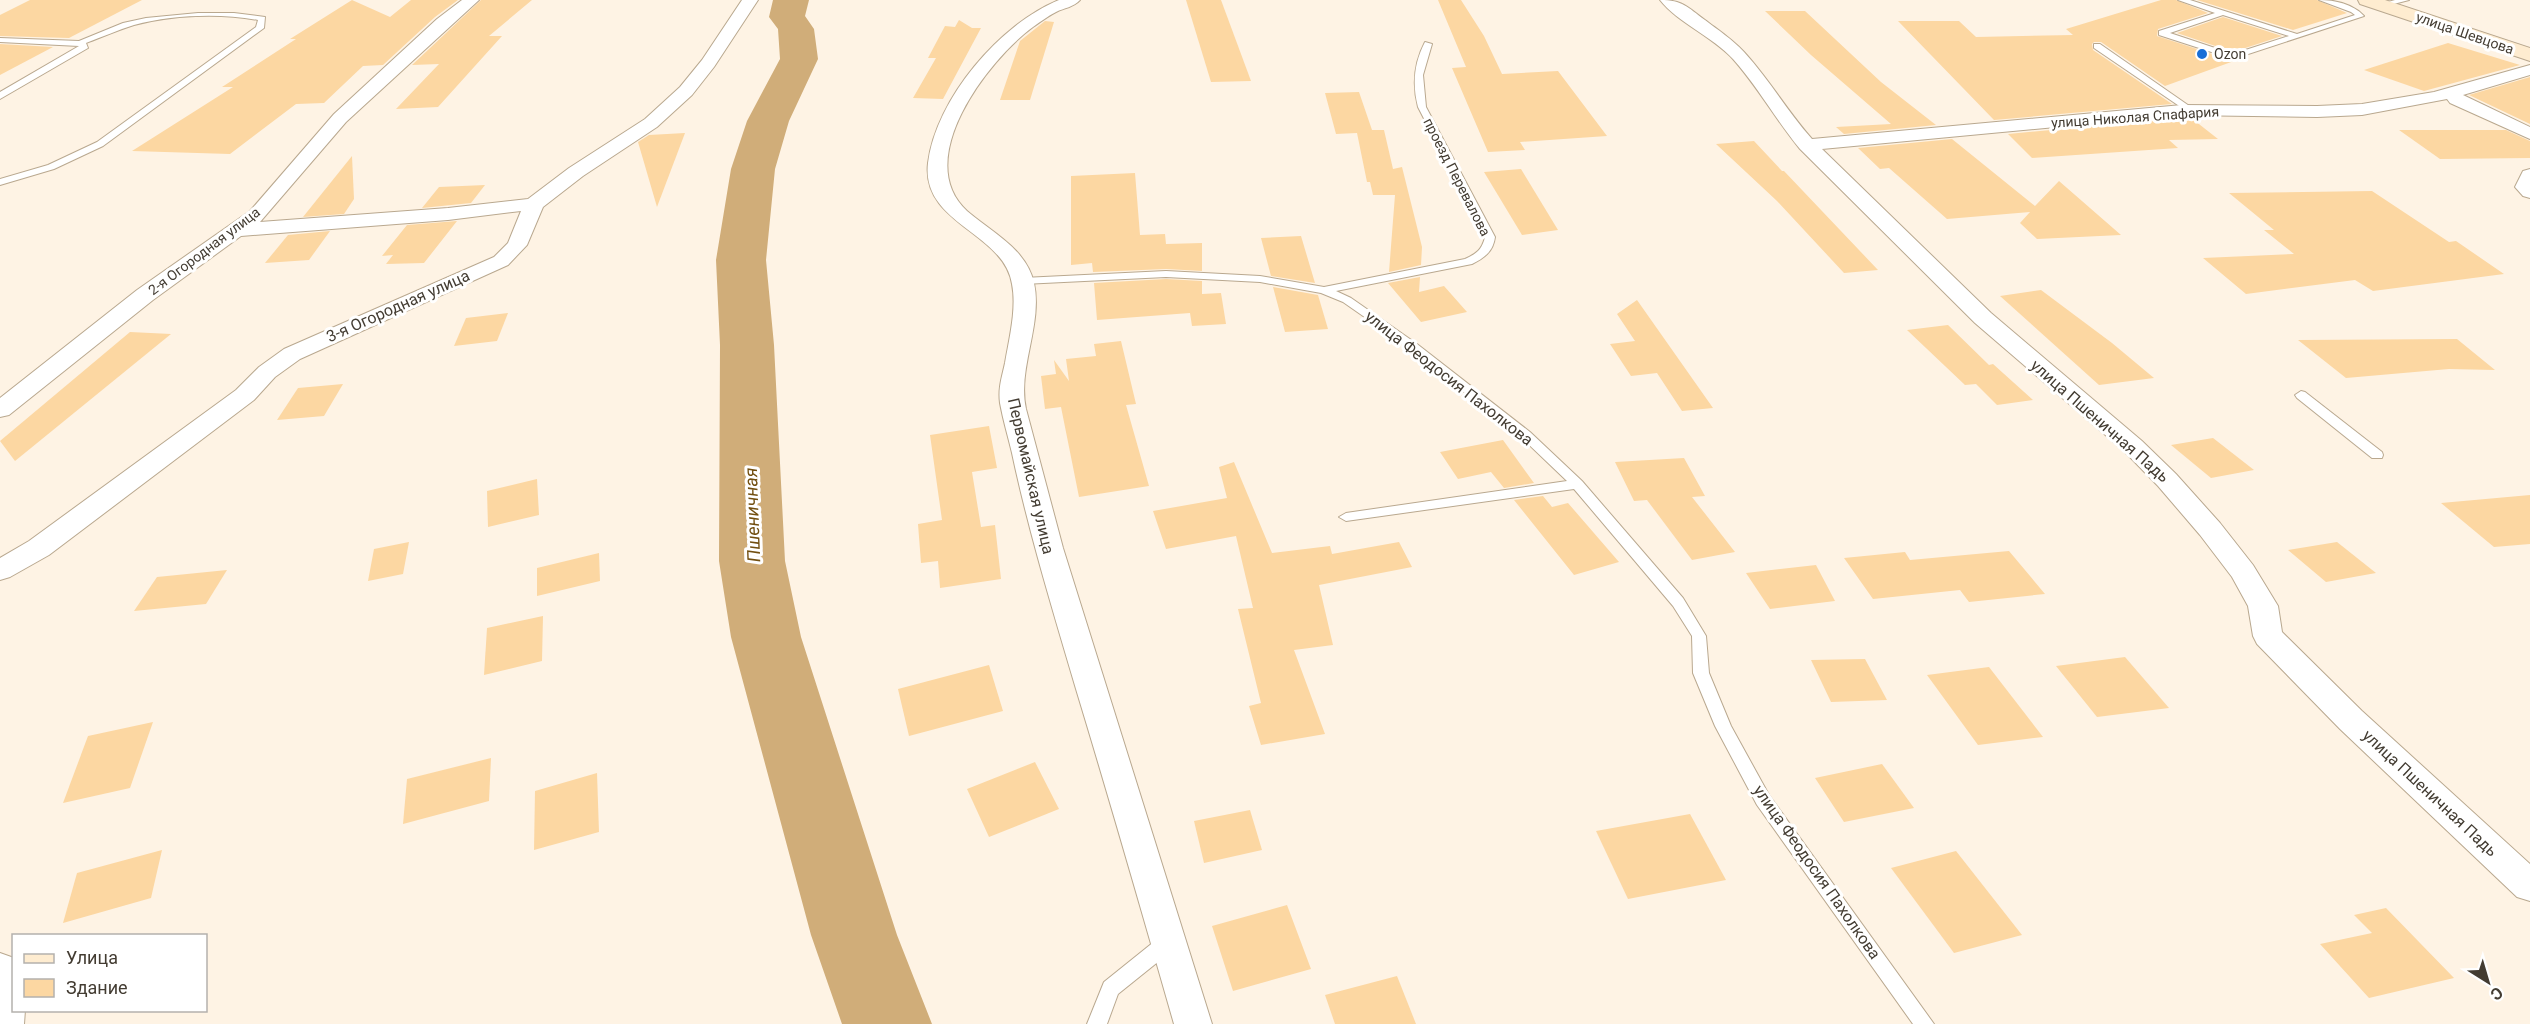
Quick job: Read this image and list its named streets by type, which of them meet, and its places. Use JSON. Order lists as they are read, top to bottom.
{
  "streets": {
    "main road": ["улица Шевцова"],
    "street": [
      "улица Николая Спафария",
      "2-я Огородная улица",
      "3-я Огородная улица",
      "улица Пшеничная Падь",
      "Первомайская улица"
    ],
    "lane": ["проезд Перевалова", "улица Феодосия Пахолкова"]
  },
  "crossings": [
    ["улица Николая Спафария", "улица Пшеничная Падь"],
    ["проезд Перевалова", "улица Феодосия Пахолкова"],
    ["улица Феодосия Пахолкова", "Первомайская улица"]
  ],
  "water": ["Пшеничная"],
  "places": ["Ozon"],
  "legend": ["Улица", "Здание"],
  "north": "bottom right"
}
